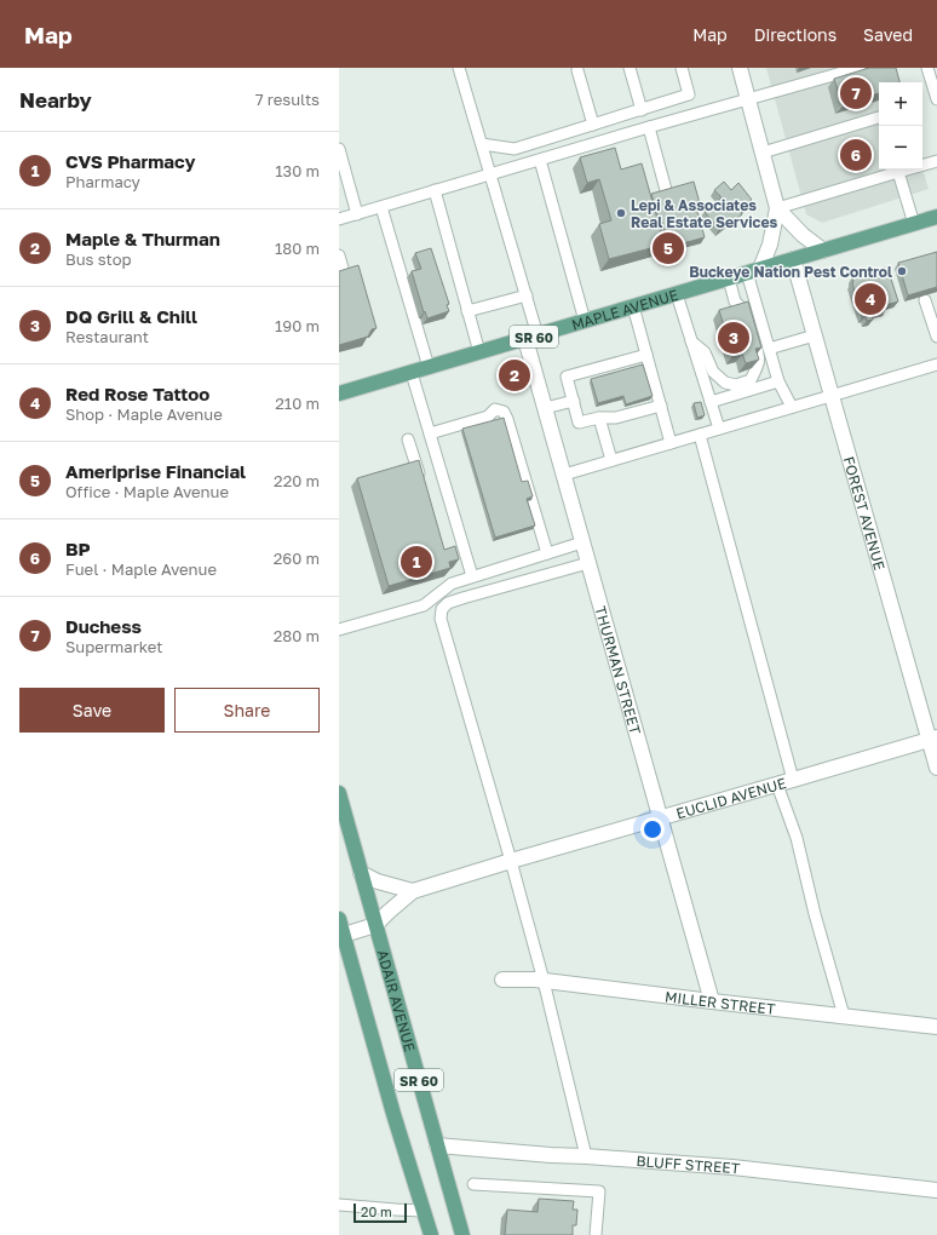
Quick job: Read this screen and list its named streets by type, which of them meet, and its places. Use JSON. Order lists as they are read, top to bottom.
{
  "streets": {
    "main road": ["MAPLE AVENUE", "SR 60", "ADAIR AVENUE"],
    "street": [
      "FOREST AVENUE",
      "THURMAN STREET",
      "EUCLID AVENUE",
      "MILLER STREET",
      "BLUFF STREET"
    ]
  },
  "crossings": [
    ["MAPLE AVENUE", "FOREST AVENUE"],
    ["MAPLE AVENUE", "THURMAN STREET"],
    ["SR 60", "EUCLID AVENUE"],
    ["FOREST AVENUE", "EUCLID AVENUE"],
    ["THURMAN STREET", "EUCLID AVENUE"],
    ["THURMAN STREET", "MILLER STREET"],
    ["EUCLID AVENUE", "ADAIR AVENUE"],
    ["ADAIR AVENUE", "BLUFF STREET"]
  ],
  "places": ["Lepi & Associates Real Estate Services", "Buckeye Nation Pest Control"],
  "scale_bar": "20 m",
  "page": {
    "header": "Map",
    "nav": ["Map", "Directions", "Saved"],
    "heading": ["Nearby", "7 results"],
    "pins": [
      "7",
      "6",
      "5",
      "4",
      "3",
      "2",
      "1"
    ],
    "map_buttons": ["+", "−"],
    "list": [
      {
        "mark": "1",
        "name": "CVS Pharmacy",
        "note": "Pharmacy",
        "value": "130 m"
      },
      {
        "mark": "2",
        "name": "Maple & Thurman",
        "note": "Bus stop",
        "value": "180 m"
      },
      {
        "mark": "3",
        "name": "DQ Grill & Chill",
        "note": "Restaurant",
        "value": "190 m"
      },
      {
        "mark": "4",
        "name": "Red Rose Tattoo",
        "note": "Shop · Maple Avenue",
        "value": "210 m"
      },
      {
        "mark": "5",
        "name": "Ameriprise Financial",
        "note": "Office · Maple Avenue",
        "value": "220 m"
      },
      {
        "mark": "6",
        "name": "BP",
        "note": "Fuel · Maple Avenue",
        "value": "260 m"
      },
      {
        "mark": "7",
        "name": "Duchess",
        "note": "Supermarket",
        "value": "280 m"
      }
    ],
    "buttons": ["Save", "Share"],
    "scale": "20 m"
  }
}
